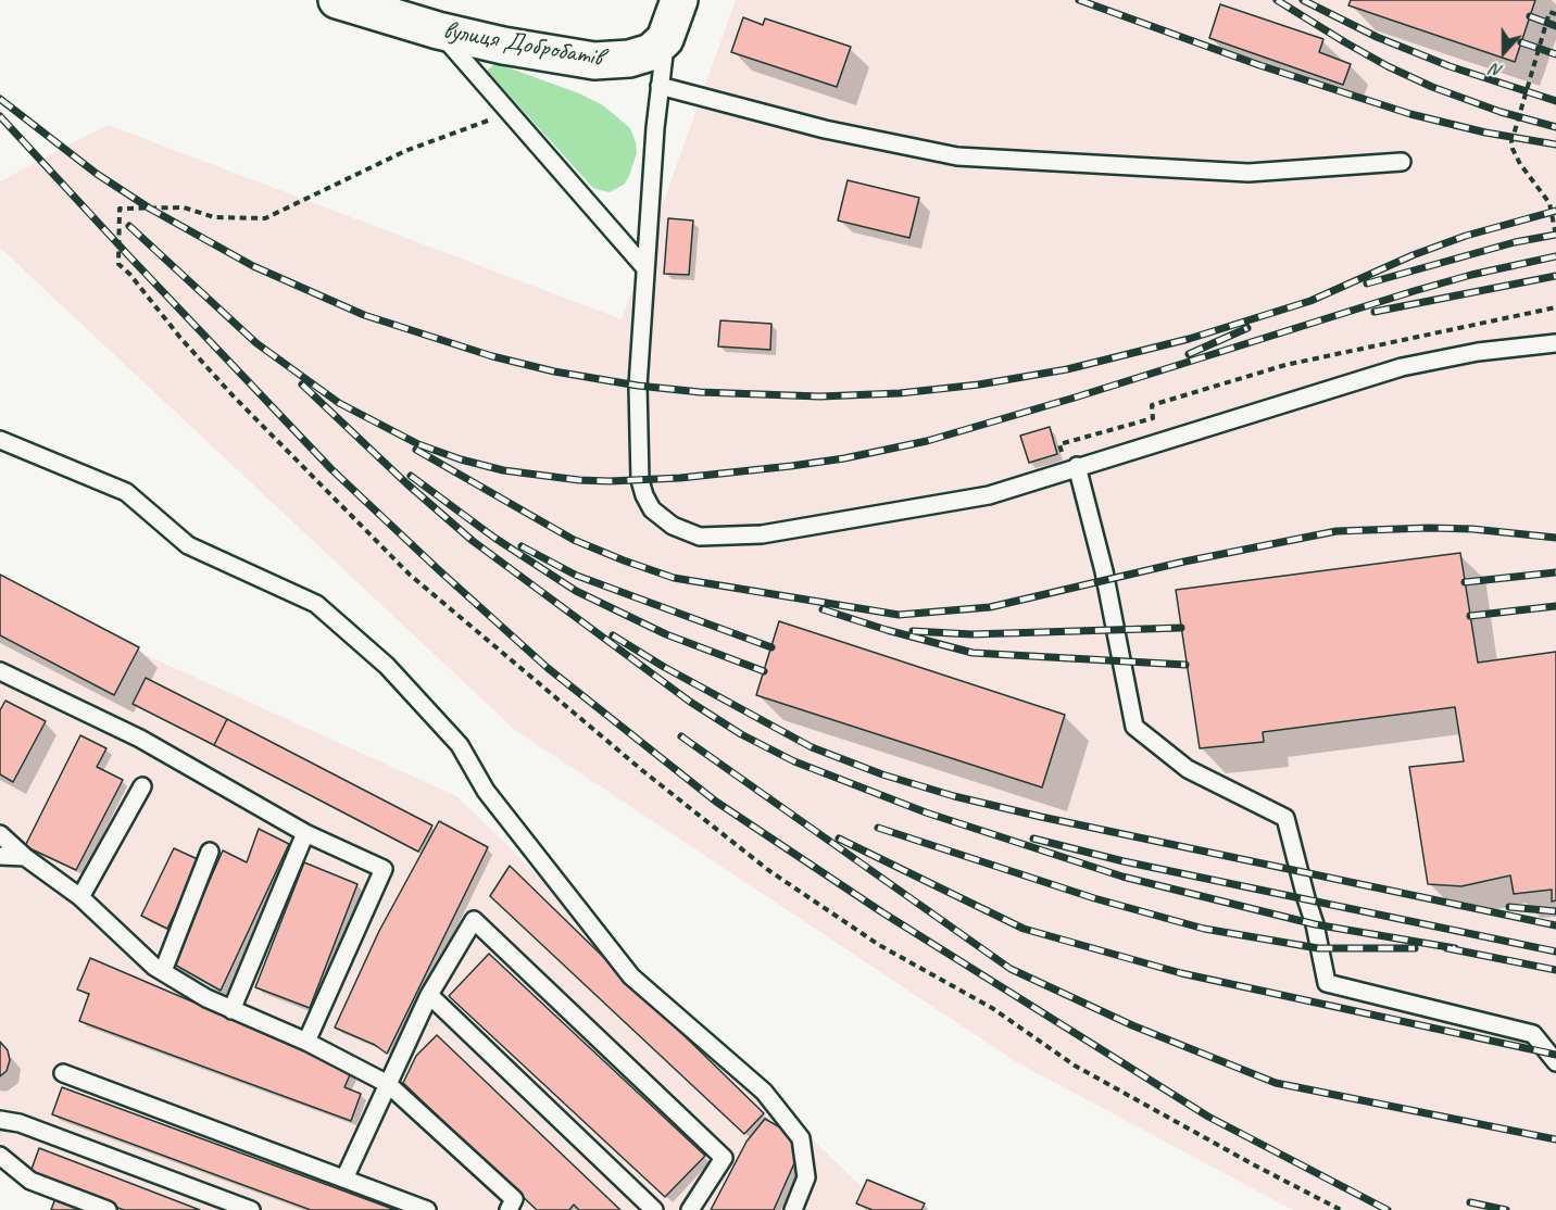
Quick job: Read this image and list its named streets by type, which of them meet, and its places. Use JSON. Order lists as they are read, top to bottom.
{
  "streets": {
    "street": ["вулиця Добробатів"]
  },
  "north": "bottom"
}
